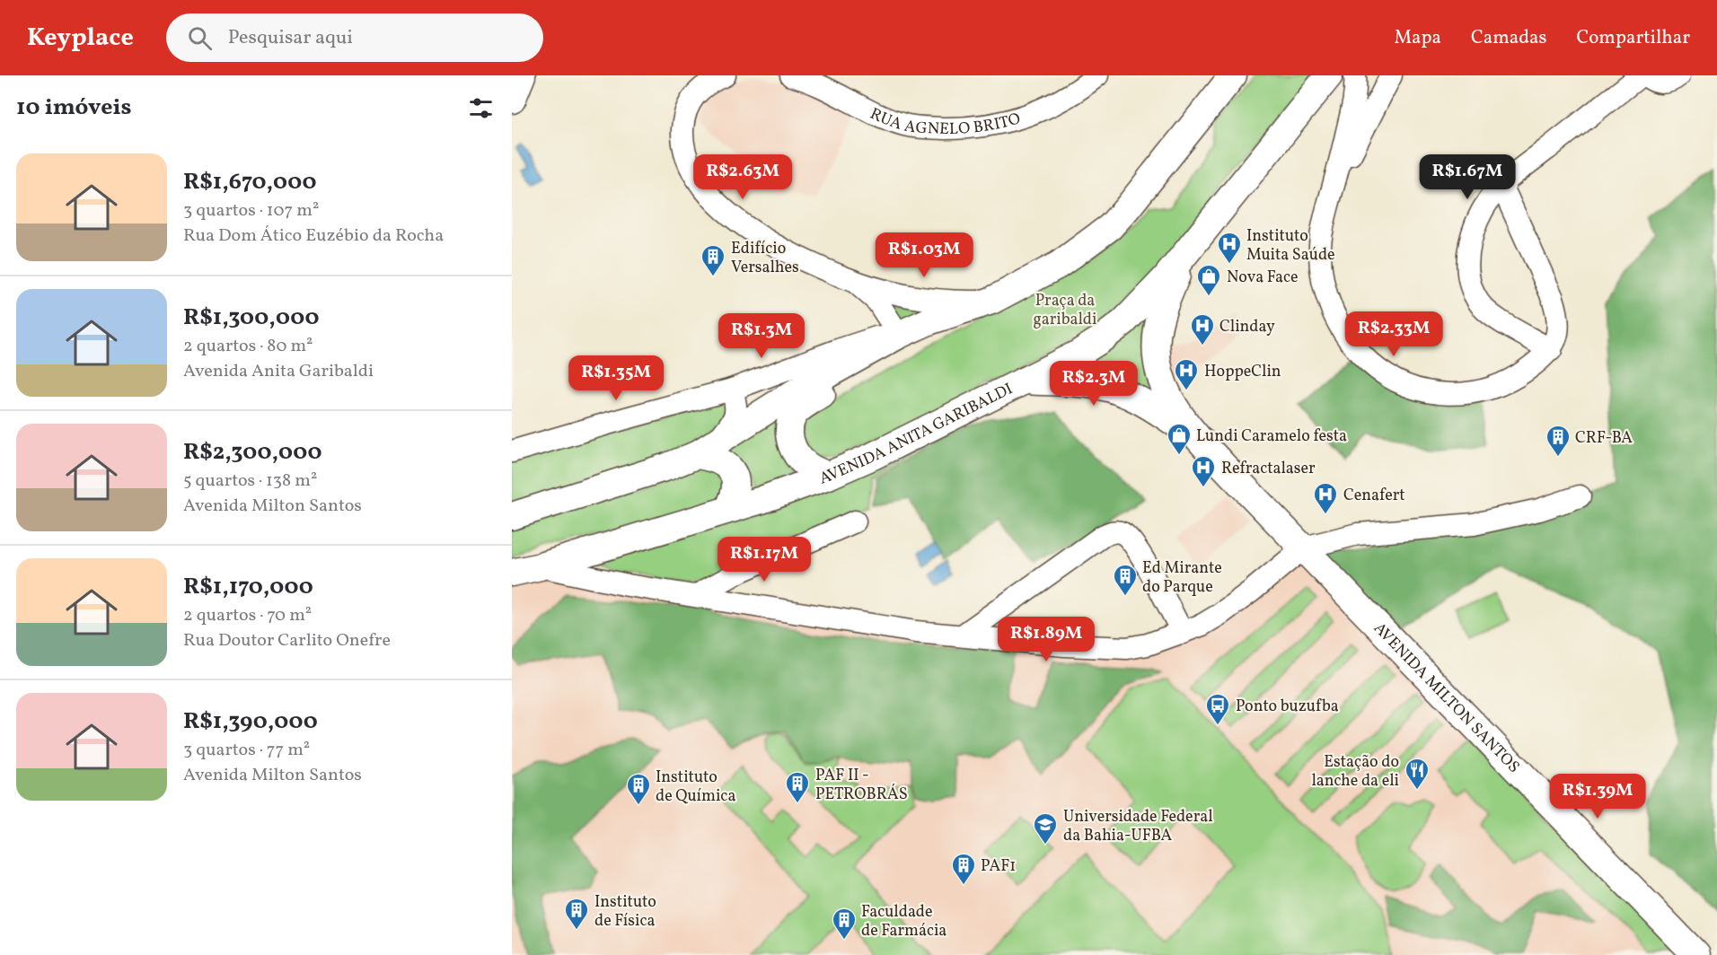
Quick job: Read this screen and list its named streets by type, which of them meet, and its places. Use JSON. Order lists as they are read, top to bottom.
{
  "streets": {
    "main road": ["AVENIDA ANITA GARIBALDI", "AVENIDA MILTON SANTOS"],
    "street": ["RUA AGNELO BRITO"]
  },
  "crossings": [
    ["AVENIDA ANITA GARIBALDI", "AVENIDA MILTON SANTOS"]
  ],
  "parks": ["Praça da garibaldi"],
  "places": {
    "hospital": [
      "Instituto Muita Saúde",
      "Clinday",
      "HoppeClin",
      "Refractalaser",
      "Cenafert"
    ],
    "building": [
      "Edifício Versalhes",
      "CRF-BA",
      "Ed Mirante do Parque",
      "PAF II - PETROBRÁS",
      "Instituto de Química",
      "PAF1",
      "Instituto de Física",
      "Faculdade de Farmácia"
    ],
    "shop": ["Nova Face", "Lundi Caramelo festa"],
    "bus stop": ["Ponto buzufba"],
    "restaurant": ["Estação do lanche da eli"],
    "school or university": ["Universidade Federal da Bahia-UFBA"]
  },
  "page": {
    "header": "Keyplace",
    "search": "Pesquisar aqui",
    "nav": ["Mapa", "Camadas", "Compartilhar"],
    "heading": "10 imóveis",
    "list": [
      {
        "name": "R$1,670,000",
        "note": "3 quartos · 107 m² · Rua Dom Ático Euzébio da Rocha"
      },
      {
        "name": "R$1,300,000",
        "note": "2 quartos · 80 m² · Avenida Anita Garibaldi"
      },
      {
        "name": "R$2,300,000",
        "note": "5 quartos · 138 m² · Avenida Milton Santos"
      },
      {
        "name": "R$1,170,000",
        "note": "2 quartos · 70 m² · Rua Doutor Carlito Onefre"
      },
      {
        "name": "R$1,390,000",
        "note": "3 quartos · 77 m² · Avenida Milton Santos"
      }
    ],
    "price": [
      "R$2.63M",
      "R$1.67M",
      "R$1.03M",
      "R$2.33M",
      "R$1.3M",
      "R$1.35M",
      "R$2.3M",
      "R$1.17M",
      "R$1.89M",
      "R$1.39M"
    ]
  }
}
